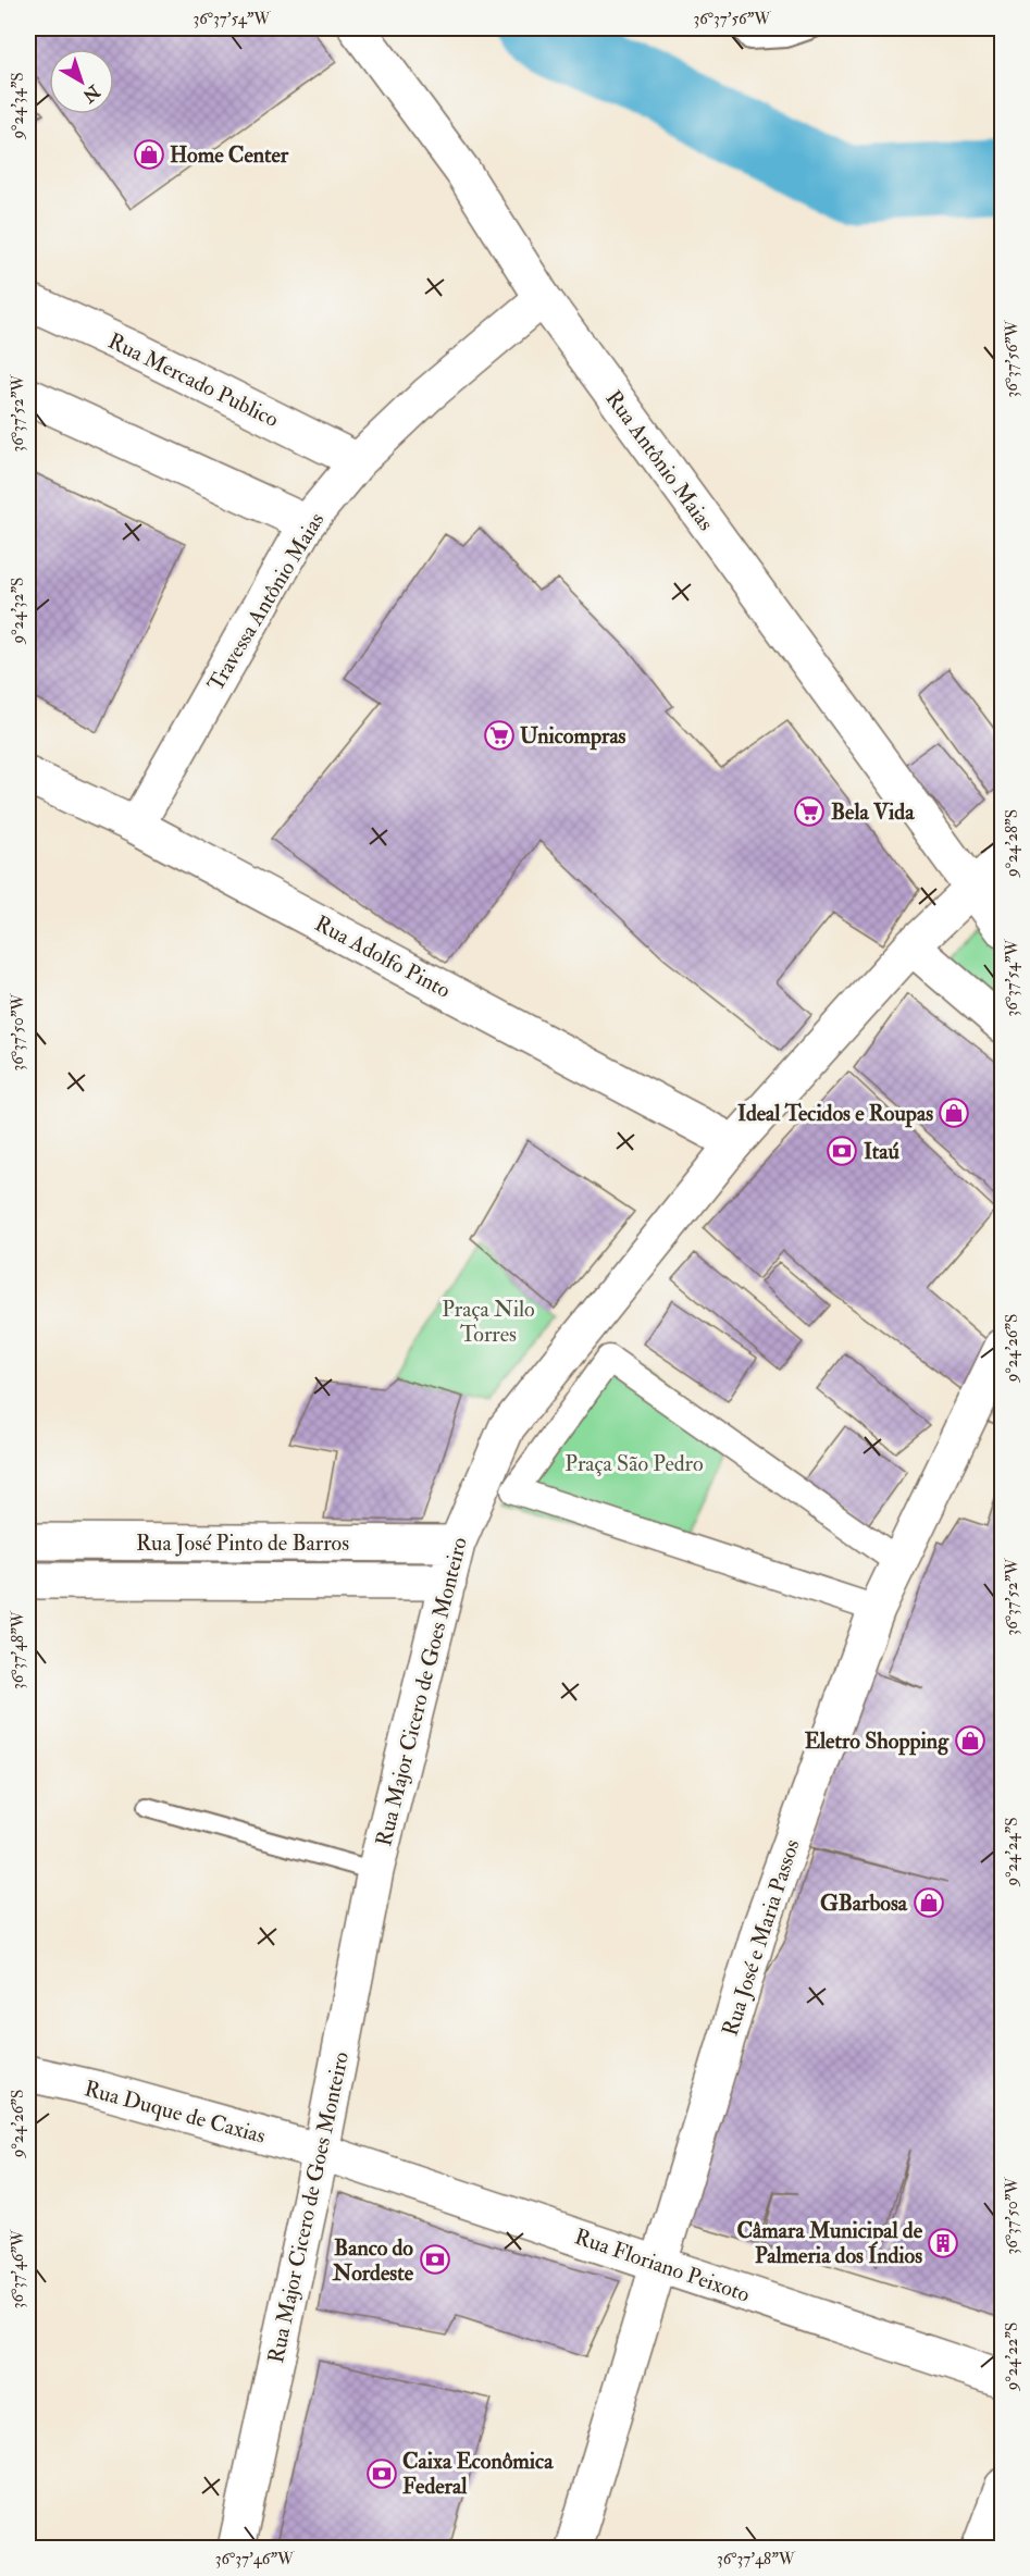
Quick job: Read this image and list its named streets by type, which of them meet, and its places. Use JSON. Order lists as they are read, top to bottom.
{
  "streets": {
    "street": [
      "Rua Mercado Publico",
      "Rua Antônio Maias",
      "Travessa Antônio Maias",
      "Rua Adolfo Pinto",
      "Rua José Pinto de Barros",
      "Rua Major Cicero de Goes Monteiro",
      "Rua José e Maria Passos",
      "Rua Duque de Caxias",
      "Rua Floriano Peixoto"
    ]
  },
  "crossings": [
    ["Rua Mercado Publico", "Travessa Antônio Maias"],
    ["Rua Antônio Maias", "Travessa Antônio Maias"],
    ["Rua Antônio Maias", "Rua Major Cicero de Goes Monteiro"],
    ["Travessa Antônio Maias", "Rua Adolfo Pinto"],
    ["Rua Adolfo Pinto", "Rua Major Cicero de Goes Monteiro"],
    ["Rua José Pinto de Barros", "Rua Major Cicero de Goes Monteiro"],
    ["Rua Major Cicero de Goes Monteiro", "Rua Duque de Caxias"],
    ["Rua Major Cicero de Goes Monteiro", "Rua Floriano Peixoto"],
    ["Rua José e Maria Passos", "Rua Floriano Peixoto"],
    ["Rua Duque de Caxias", "Rua Floriano Peixoto"]
  ],
  "parks": ["Praça Nilo Torres", "Praça São Pedro"],
  "places": {
    "shop": [
      "Home Center",
      "Ideal Tecidos e Roupas",
      "Eletro Shopping",
      "GBarbosa"
    ],
    "supermarket": ["Unicompras", "Bela Vida"],
    "bank": ["Itaú", "Banco do Nordeste", "Caixa Econômica Federal"],
    "building": ["Câmara Municipal de Palmeria dos Índios"]
  },
  "north": "bottom right",
  "coordinates": [
    "36°37'54\"W",
    "36°37'56\"W",
    "9°24'34\"S",
    "36°37'52\"W",
    "9°24'32\"S",
    "9°24'28\"S",
    "36°37'50\"W",
    "9°24'26\"S",
    "36°37'48\"W",
    "9°24'24\"S",
    "36°37'46\"W",
    "9°24'22\"S"
  ]
}
